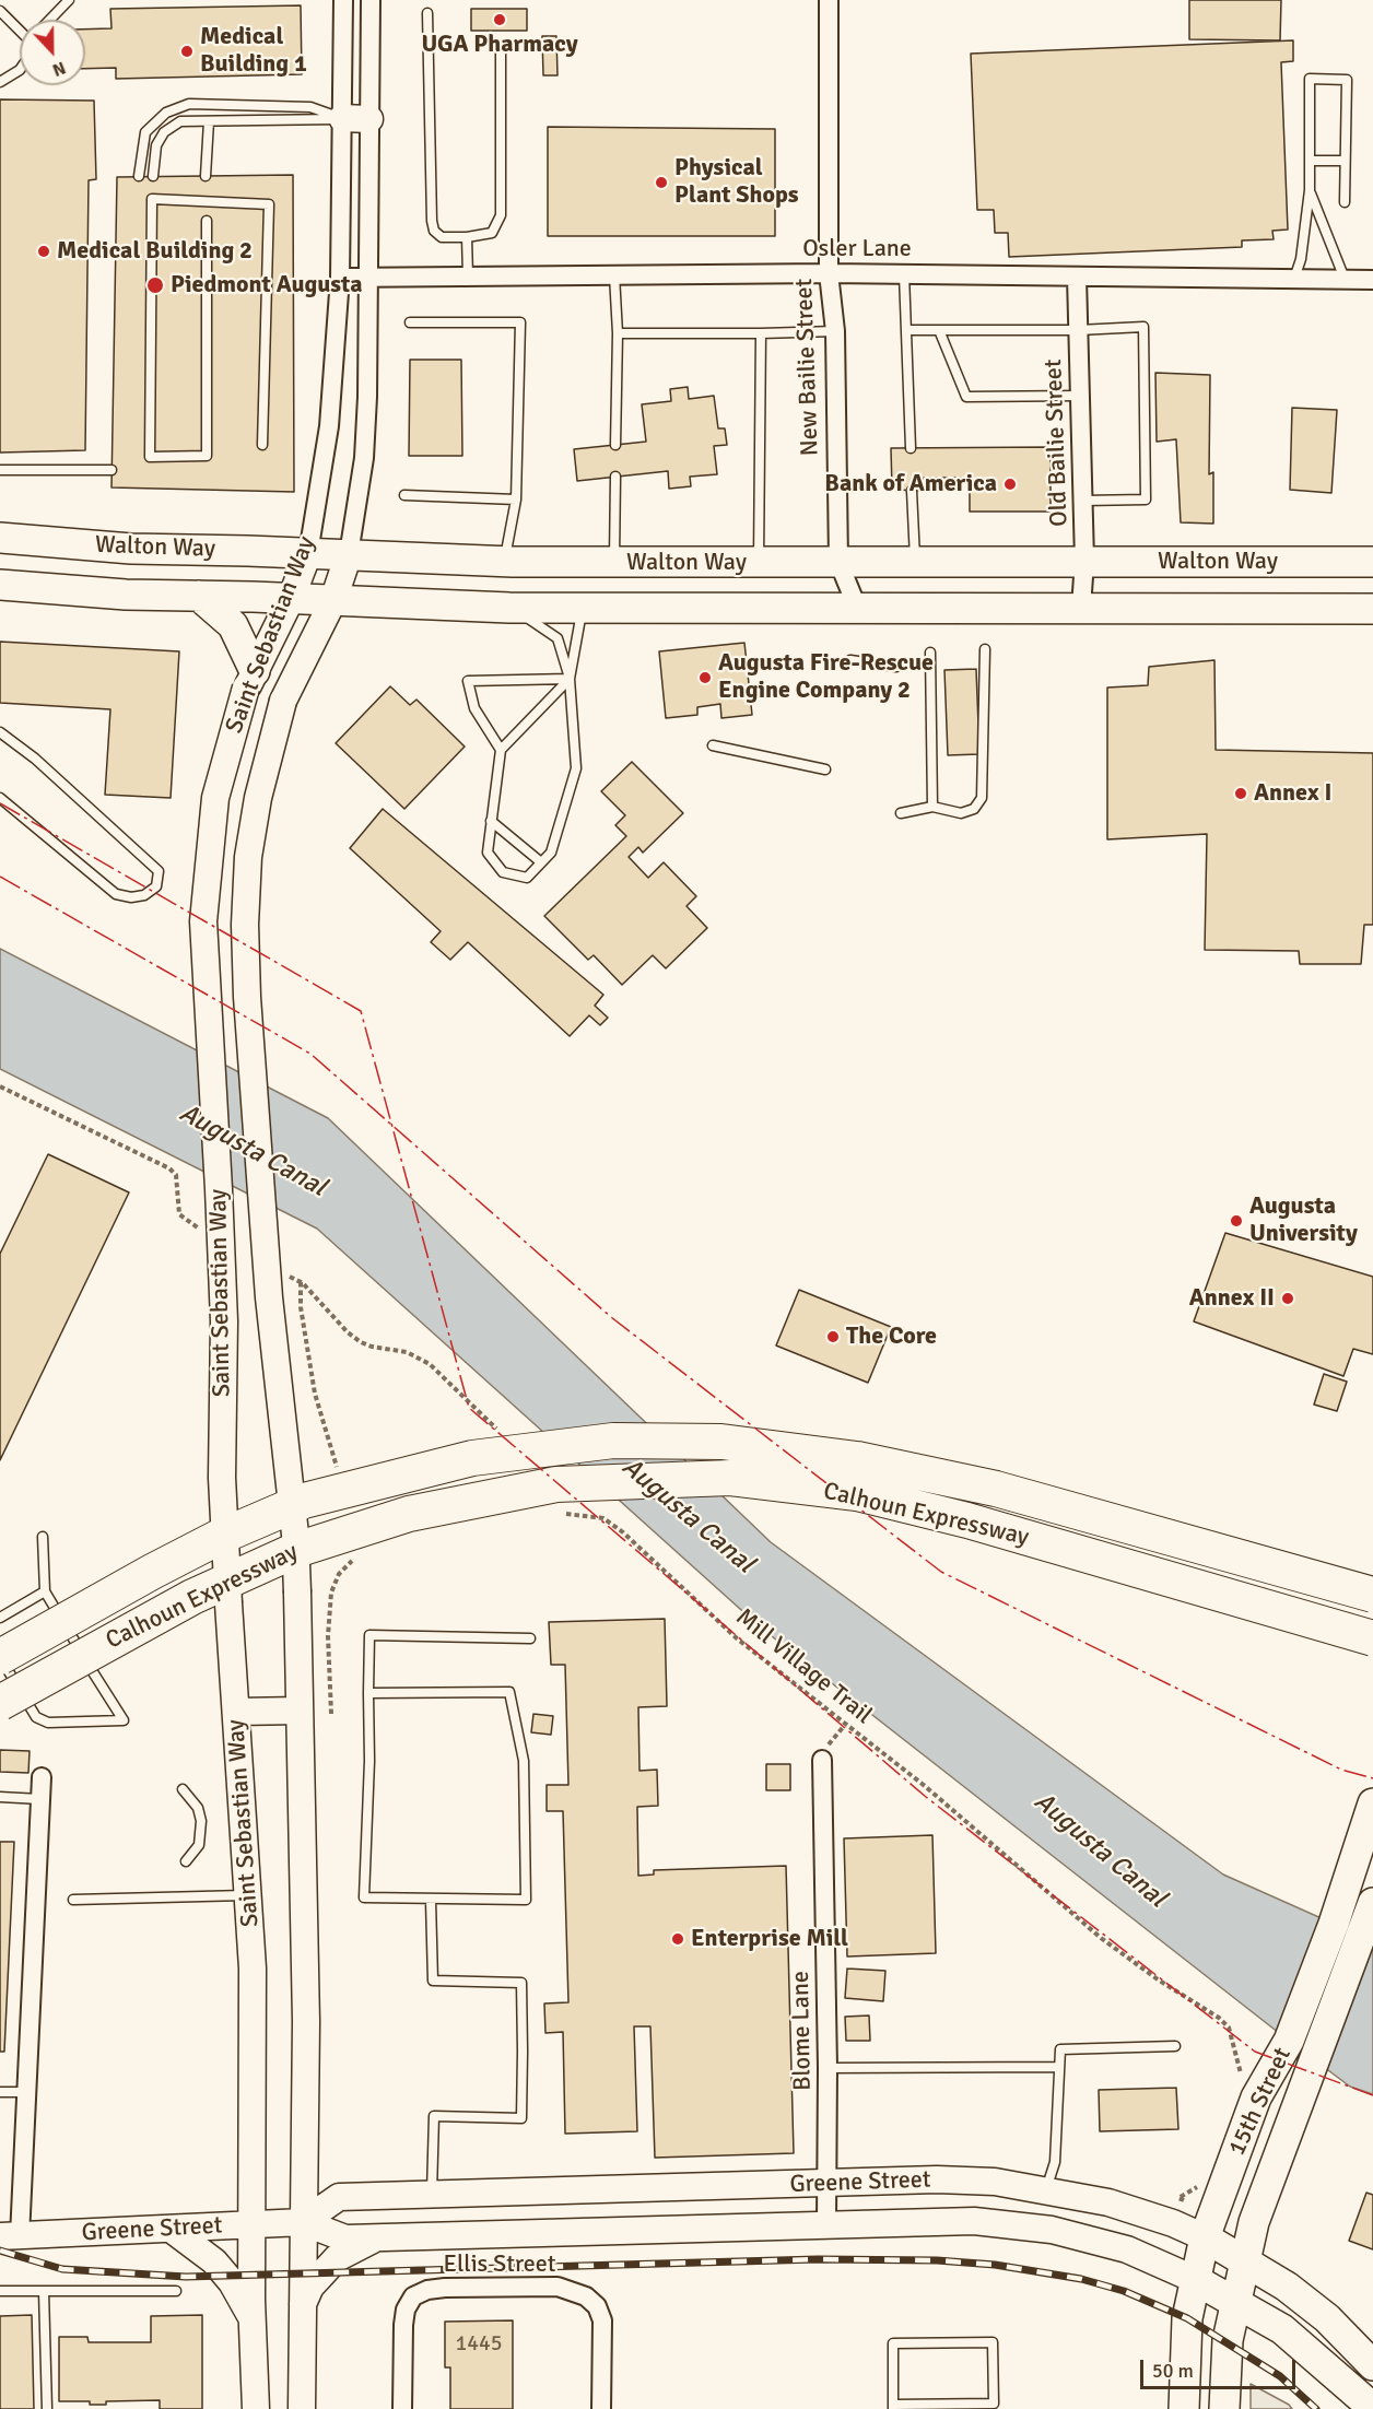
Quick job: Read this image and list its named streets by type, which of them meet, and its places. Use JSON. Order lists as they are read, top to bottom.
{
  "streets": {
    "highway": ["Calhoun Expressway"],
    "main road": [
      "Walton Way",
      "Saint Sebastian Way",
      "15th Street",
      "Greene Street"
    ],
    "street": [
      "Osler Lane",
      "New Bailie Street",
      "Old Bailie Street",
      "Blome Lane",
      "Ellis Street"
    ],
    "path": ["Mill Village Trail"]
  },
  "crossings": [
    ["Osler Lane", "New Bailie Street"],
    ["Osler Lane", "Old Bailie Street"],
    ["Osler Lane", "Saint Sebastian Way"],
    ["New Bailie Street", "Walton Way"],
    ["Old Bailie Street", "Walton Way"],
    ["Walton Way", "Saint Sebastian Way"],
    ["Saint Sebastian Way", "Greene Street"],
    ["Blome Lane", "Greene Street"],
    ["15th Street", "Greene Street"]
  ],
  "water": ["Augusta Canal"],
  "places": [
    "UGA Pharmacy",
    "Medical Building 1",
    "Physical Plant Shops",
    "Medical Building 2",
    "Piedmont Augusta",
    "Bank of America",
    "Augusta Fire-Rescue Engine Company 2",
    "Annex I",
    "Augusta University",
    "Annex II",
    "The Core",
    "Enterprise Mill"
  ],
  "house_numbers": ["1445"],
  "scale_bar": "50 m",
  "north": "bottom"
}
